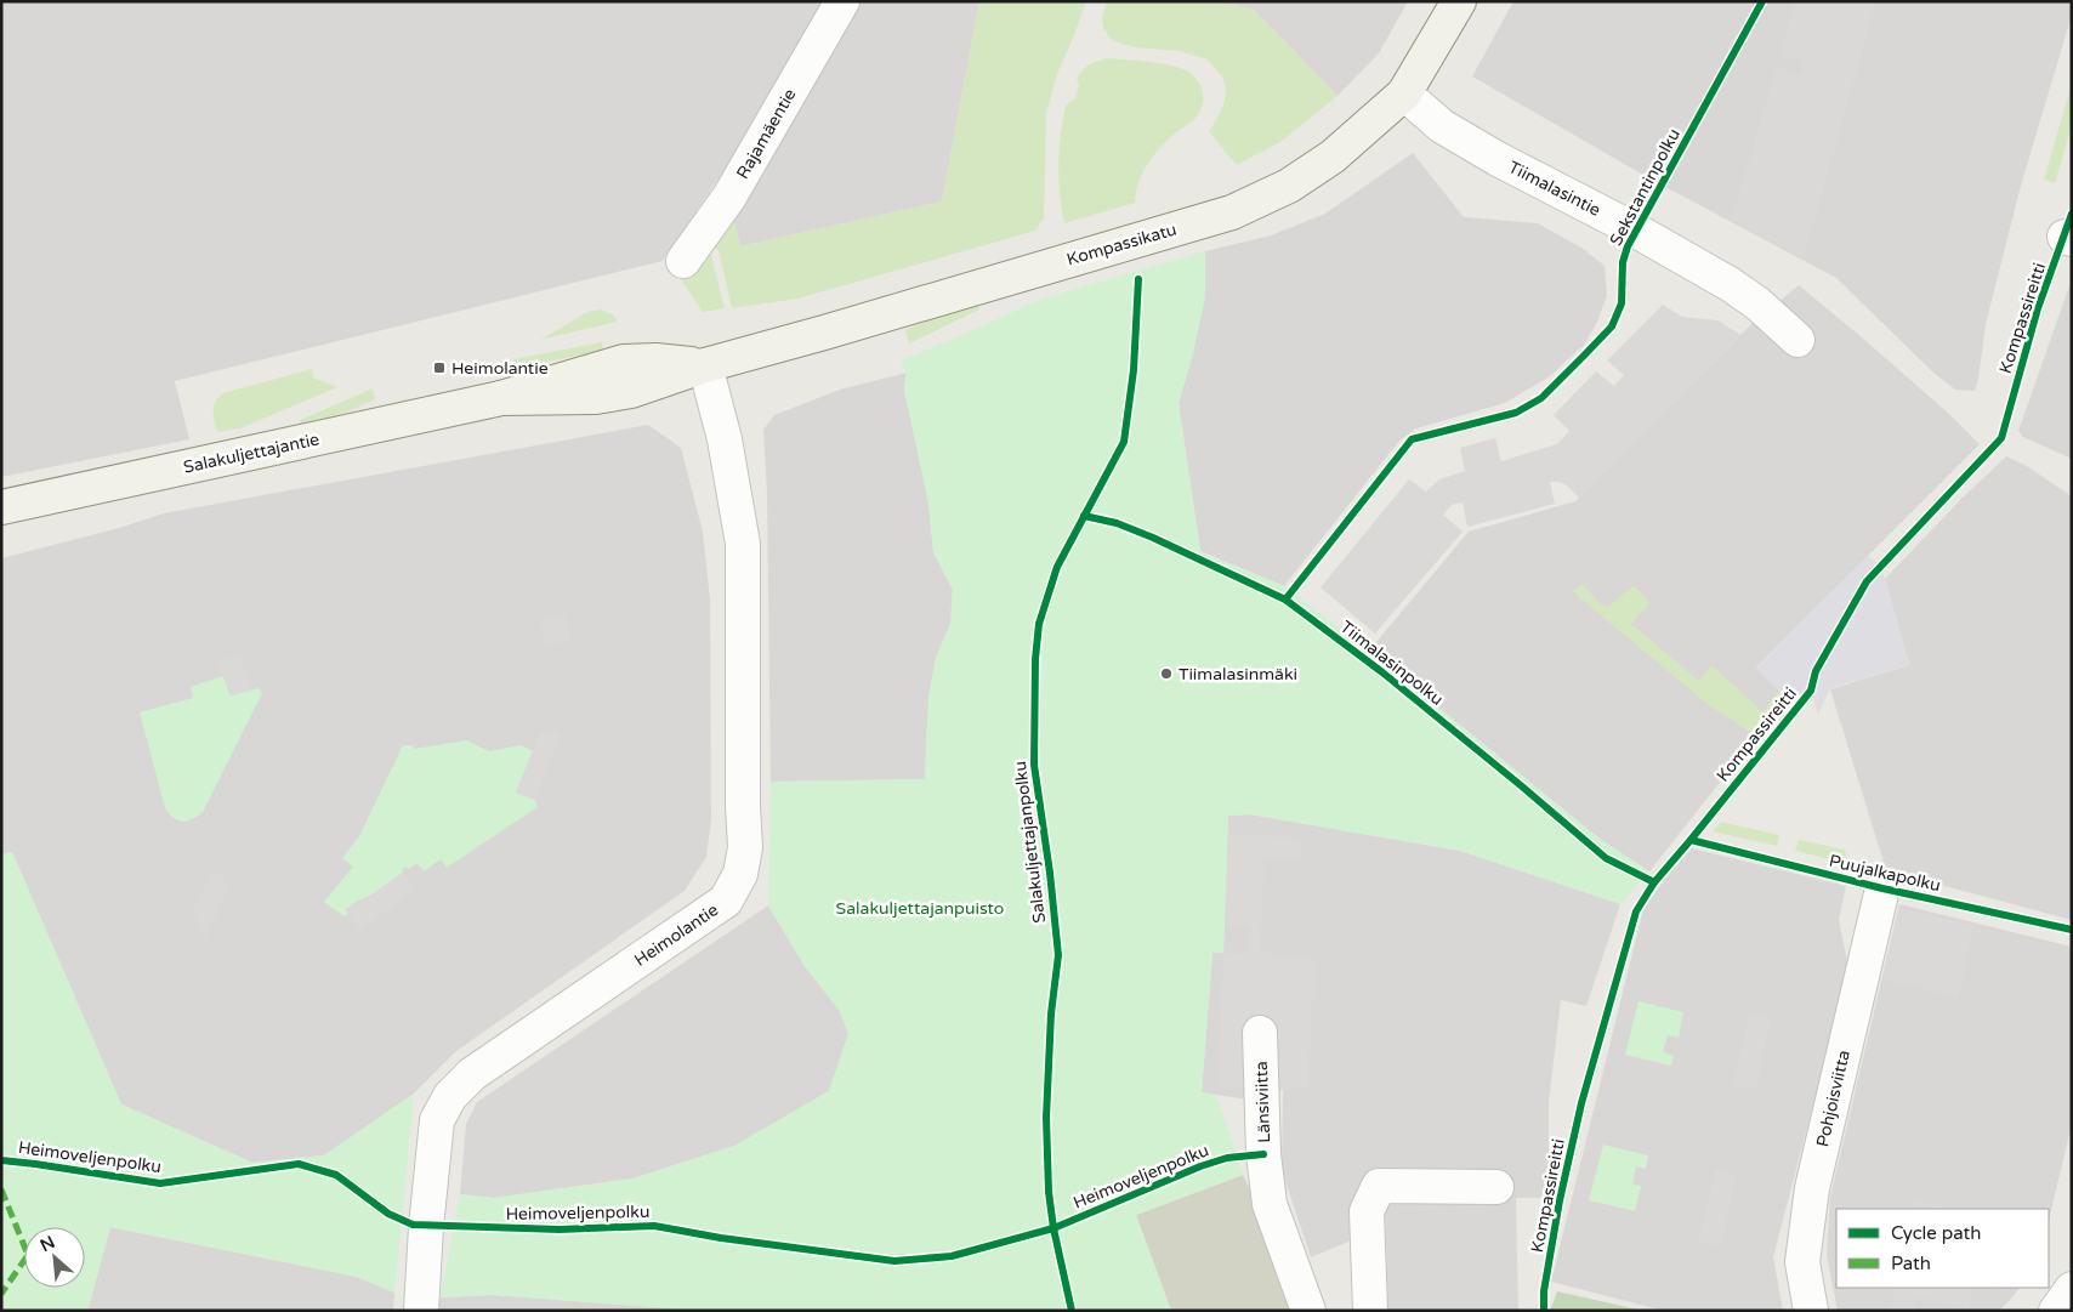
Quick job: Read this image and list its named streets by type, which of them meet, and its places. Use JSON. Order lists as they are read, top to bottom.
{
  "streets": {
    "street": [
      "Rajamäentie",
      "Tiimalasintie",
      "Kompassikatu",
      "Salakuljettajantie",
      "Heimolantie",
      "Pohjoisviitta",
      "Länsiviitta"
    ],
    "cycle path": [
      "Sekstantinpolku",
      "Kompassireitti",
      "Tiimalasinpolku",
      "Salakuljettajanpolku",
      "Puujalkapolku",
      "Heimoveljenpolku"
    ]
  },
  "crossings": [
    ["Tiimalasintie", "Kompassikatu"],
    ["Kompassikatu", "Salakuljettajantie"],
    ["Kompassikatu", "Heimolantie"],
    ["Salakuljettajantie", "Heimolantie"]
  ],
  "parks": ["Salakuljettajanpuisto"],
  "places": {
    "transit": ["Heimolantie"],
    "other": ["Tiimalasinmäki"]
  },
  "legend": ["Cycle path", "Path"],
  "north": "top left"
}
